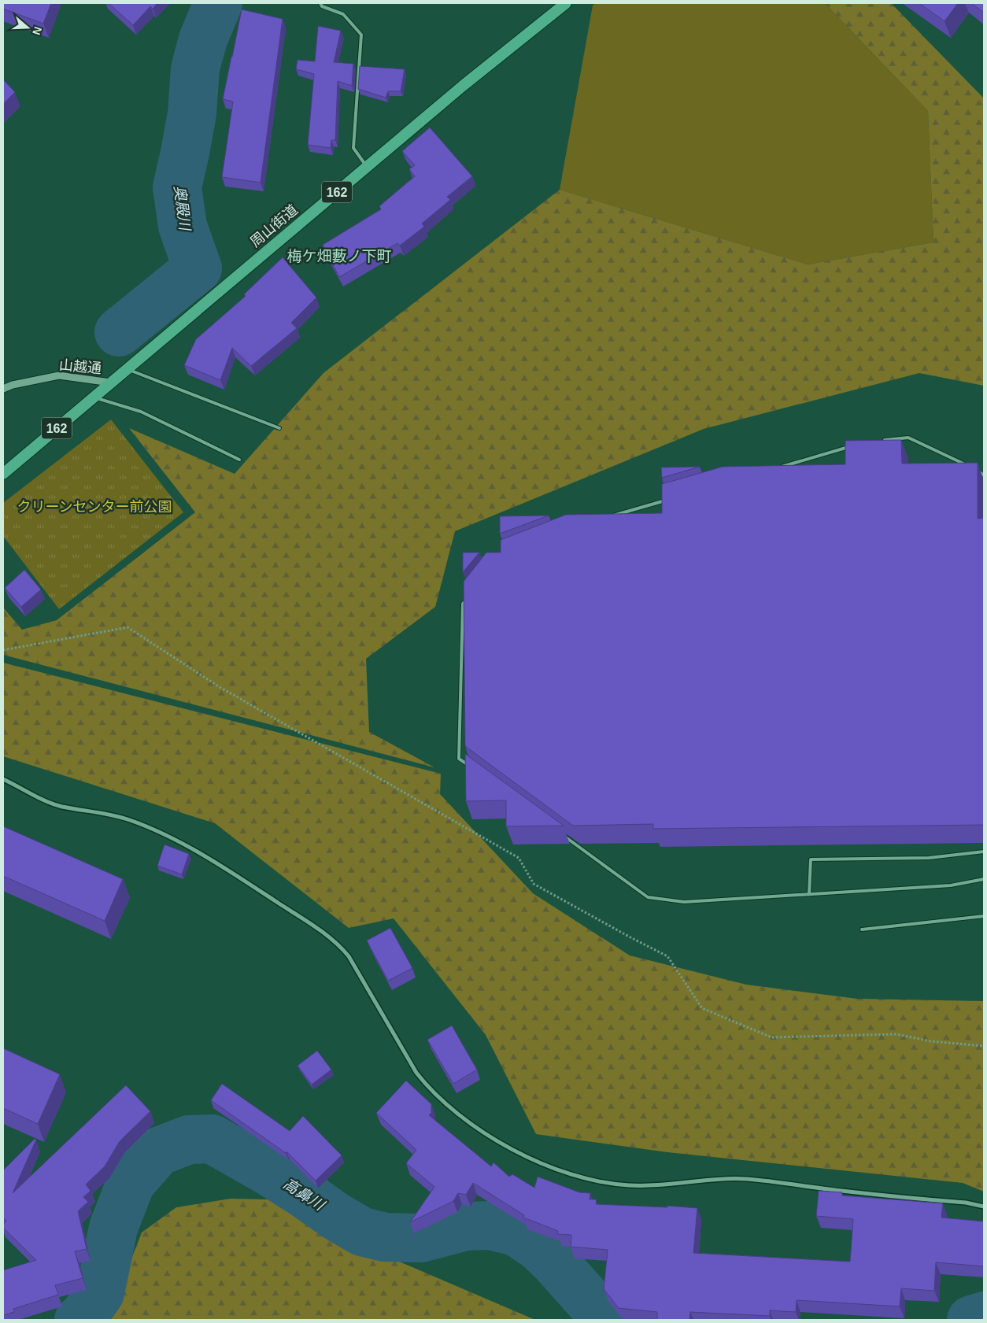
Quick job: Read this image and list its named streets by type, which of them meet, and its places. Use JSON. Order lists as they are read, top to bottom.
{
  "streets": {
    "highway": ["162", "周山街道"],
    "street": ["山越通"]
  },
  "crossings": [
    ["周山街道", "山越通"]
  ],
  "districts": ["梅ケ畑藪ノ下町"],
  "water": ["奥殿川", "高鼻川"],
  "parks": ["クリーンセンター前公園"],
  "north": "right"
}
